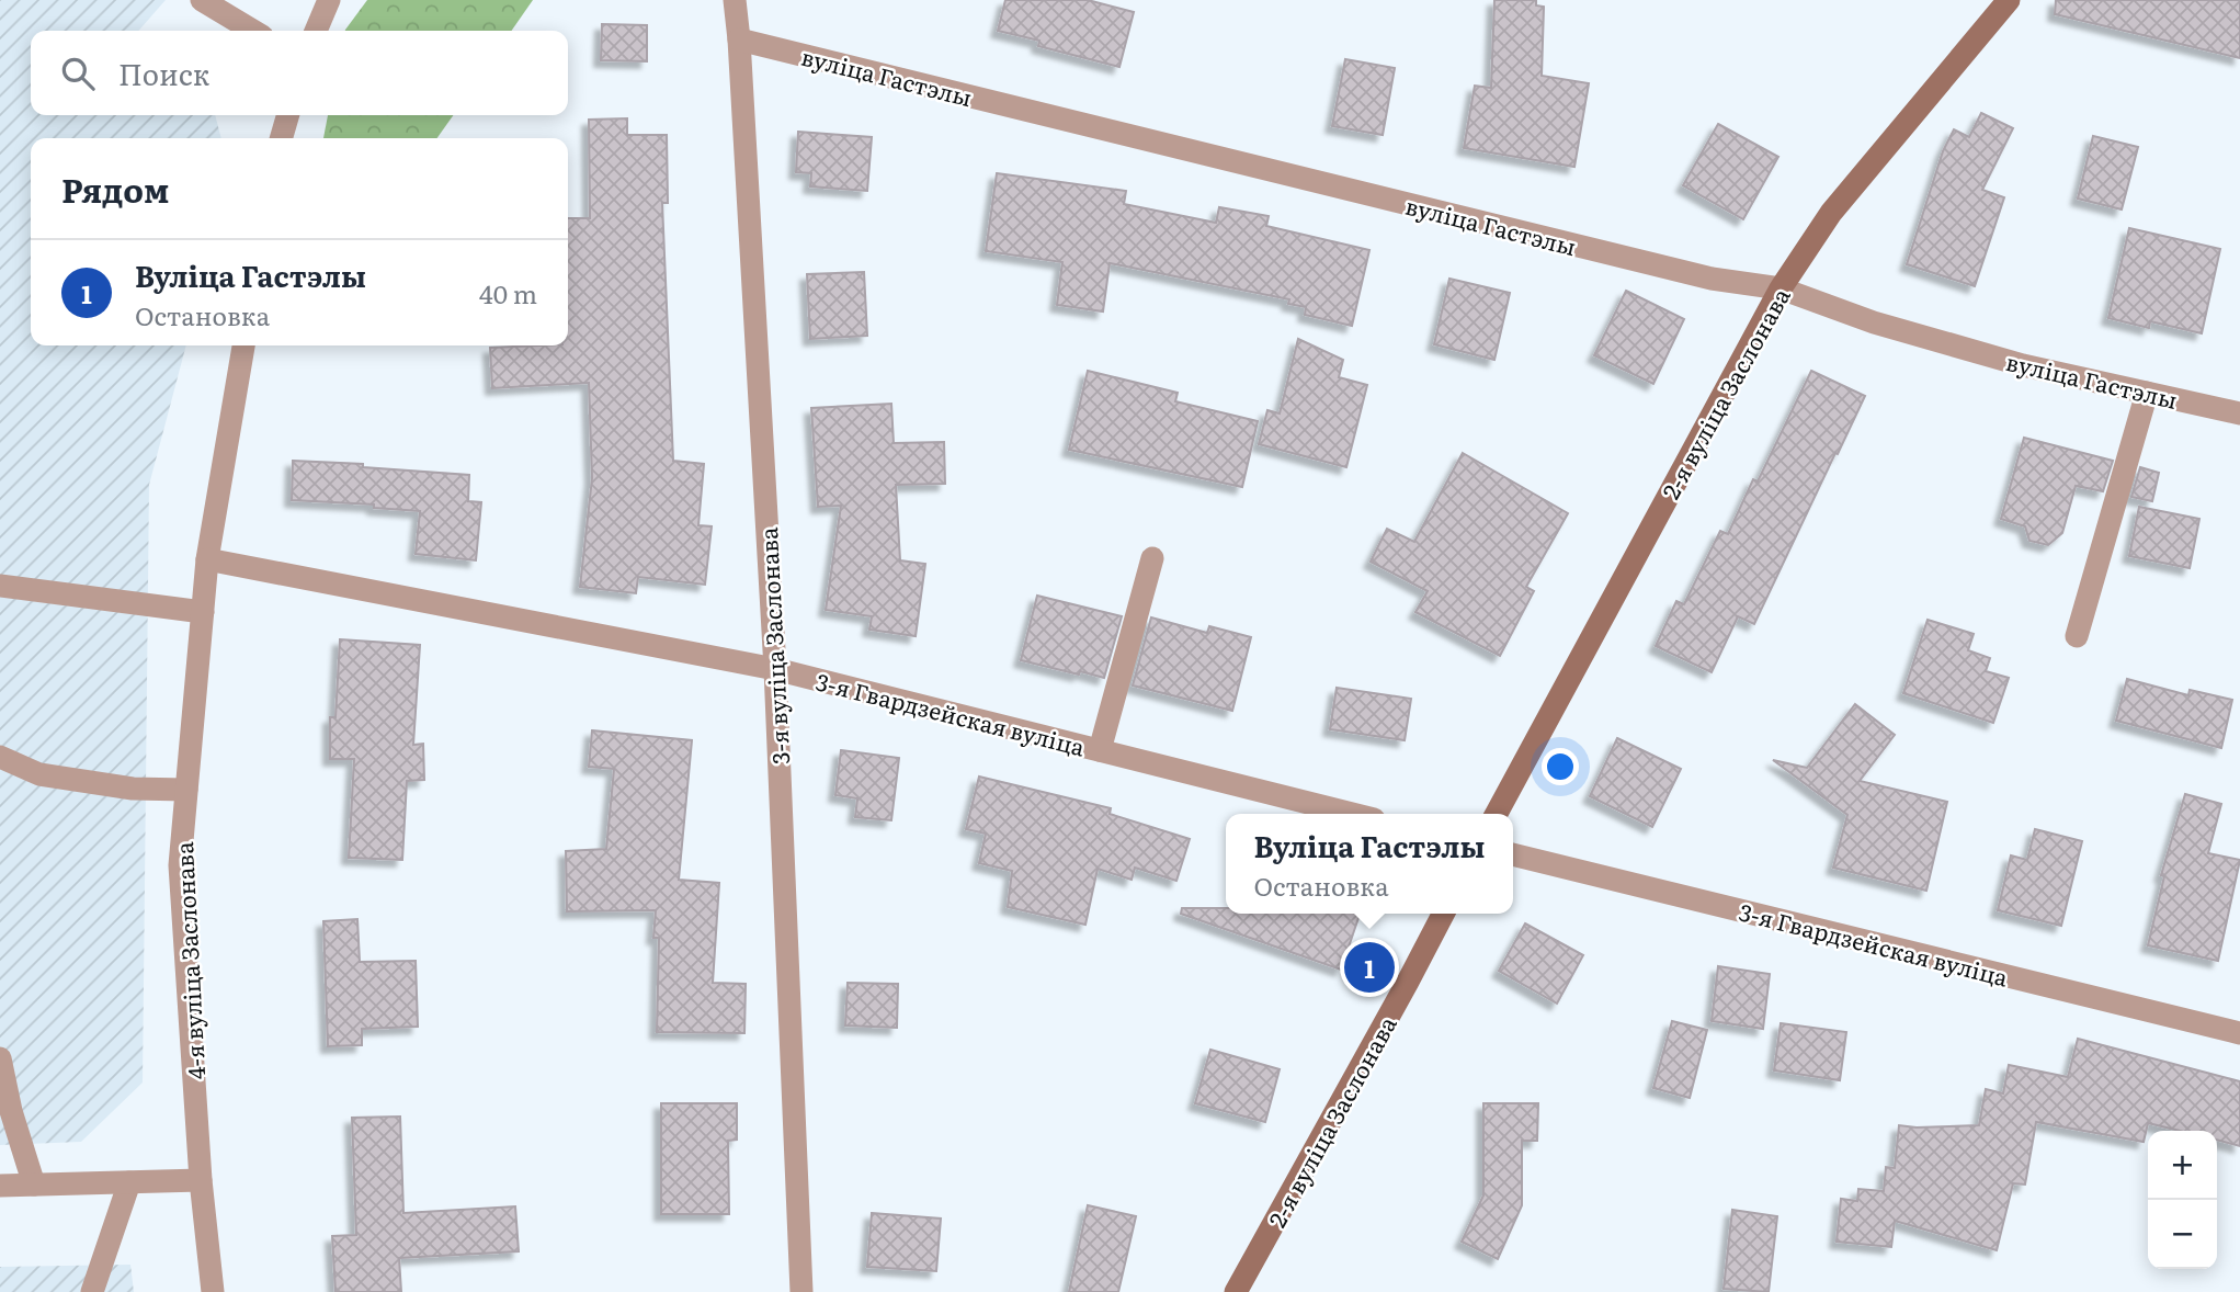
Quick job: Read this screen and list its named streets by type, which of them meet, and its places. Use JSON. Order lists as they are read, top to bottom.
{
  "streets": {
    "main road": ["2-я вуліца Заслонава"],
    "street": [
      "вуліца Гастэлы",
      "3-я вуліца Заслонава",
      "3-я Гвардзейская вуліца",
      "4-я вуліца Заслонава"
    ]
  },
  "crossings": [
    ["вуліца Гастэлы", "2-я вуліца Заслонава"],
    ["вуліца Гастэлы", "3-я вуліца Заслонава"],
    ["3-я вуліца Заслонава", "3-я Гвардзейская вуліца"],
    ["3-я Гвардзейская вуліца", "4-я вуліца Заслонава"]
  ],
  "page": {
    "search": "Поиск",
    "heading": "Рядом",
    "list": [
      {
        "mark": "1",
        "name": "Вуліца Гастэлы",
        "note": "Остановка",
        "value": "40 m"
      }
    ],
    "popup": ["Вуліца Гастэлы", "Остановка"],
    "pins": "1",
    "map_buttons": ["+", "−"]
  }
}
